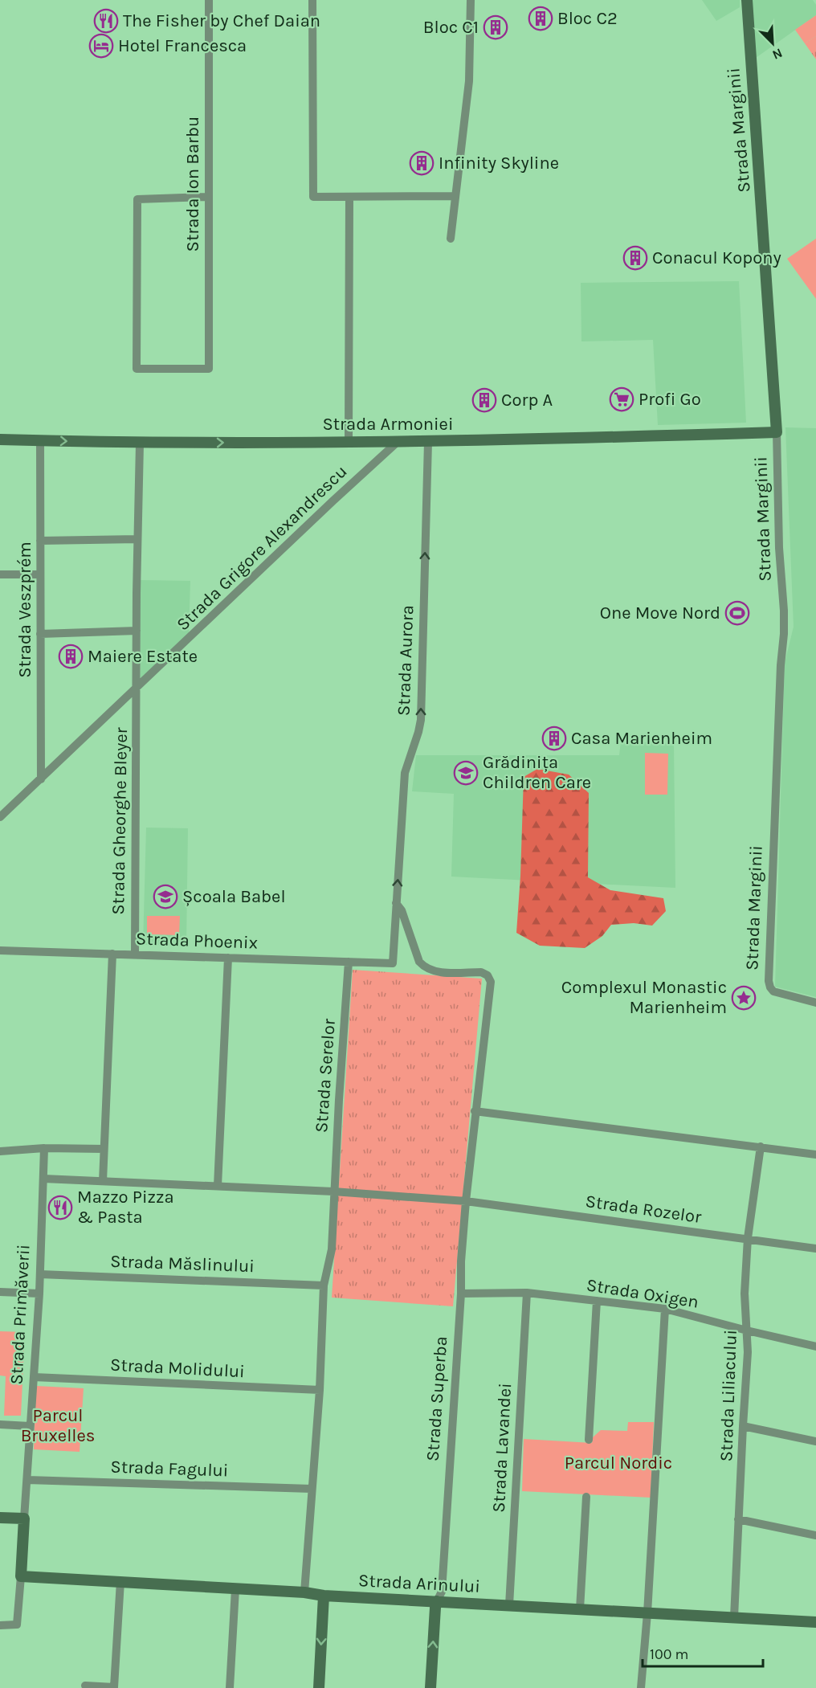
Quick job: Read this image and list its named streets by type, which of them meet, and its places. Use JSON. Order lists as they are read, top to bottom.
{
  "streets": {
    "street": [
      "Strada Marginii",
      "Strada Ion Barbu",
      "Strada Armoniei",
      "Strada Grigore Alexandrescu",
      "Strada Veszprém",
      "Strada Aurora",
      "Strada Gheorghe Bleyer",
      "Strada Phoenix",
      "Strada Serelor",
      "Strada Rozelor",
      "Strada Măslinului",
      "Strada Oxigen",
      "Strada Primăverii",
      "Strada Molidului",
      "Strada Liliacului",
      "Strada Superba",
      "Strada Lavandei",
      "Strada Fagului",
      "Strada Arinului"
    ]
  },
  "crossings": [
    ["Strada Marginii", "Strada Armoniei"],
    ["Strada Armoniei", "Strada Grigore Alexandrescu"],
    ["Strada Armoniei", "Strada Veszprém"],
    ["Strada Armoniei", "Strada Aurora"],
    ["Strada Armoniei", "Strada Gheorghe Bleyer"],
    ["Strada Grigore Alexandrescu", "Strada Veszprém"],
    ["Strada Grigore Alexandrescu", "Strada Gheorghe Bleyer"],
    ["Strada Aurora", "Strada Phoenix"],
    ["Strada Aurora", "Strada Superba"],
    ["Strada Gheorghe Bleyer", "Strada Phoenix"],
    ["Strada Phoenix", "Strada Serelor"],
    ["Strada Serelor", "Strada Rozelor"],
    ["Strada Serelor", "Strada Măslinului"],
    ["Strada Serelor", "Strada Molidului"],
    ["Strada Serelor", "Strada Fagului"],
    ["Strada Serelor", "Strada Arinului"],
    ["Strada Rozelor", "Strada Liliacului"],
    ["Strada Rozelor", "Strada Superba"],
    ["Strada Măslinului", "Strada Primăverii"],
    ["Strada Oxigen", "Strada Liliacului"],
    ["Strada Oxigen", "Strada Superba"],
    ["Strada Oxigen", "Strada Lavandei"],
    ["Strada Primăverii", "Strada Molidului"],
    ["Strada Primăverii", "Strada Fagului"],
    ["Strada Primăverii", "Strada Arinului"],
    ["Strada Liliacului", "Strada Arinului"],
    ["Strada Superba", "Strada Arinului"],
    ["Strada Lavandei", "Strada Arinului"]
  ],
  "one_way": ["Strada Armoniei", "Strada Aurora"],
  "parks": ["Parcul Bruxelles", "Parcul Nordic"],
  "places": {
    "building": [
      "Bloc C2",
      "Bloc C1",
      "Infinity Skyline",
      "Conacul Kopony",
      "Corp A",
      "Maiere Estate",
      "Casa Marienheim"
    ],
    "restaurant": ["The Fisher by Chef Daian", "Mazzo Pizza & Pasta"],
    "hotel": ["Hotel Francesca"],
    "supermarket": ["Profi Go"],
    "sports": ["One Move Nord"],
    "school or university": ["Grădinița Children Care", "Școala Babel"],
    "place": ["Complexul Monastic Marienheim"]
  },
  "scale_bar": "100 m",
  "north": "bottom right"
}
